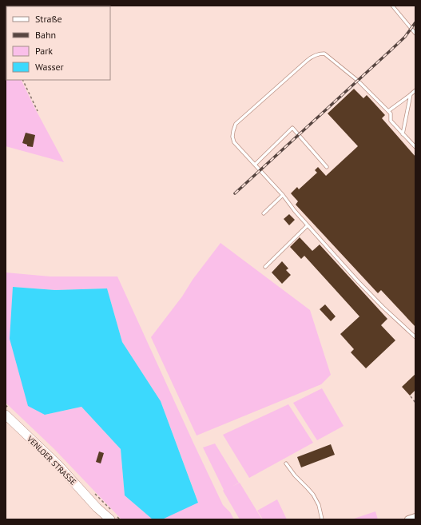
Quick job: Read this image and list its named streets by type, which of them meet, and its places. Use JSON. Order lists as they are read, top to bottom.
{
  "streets": {
    "main road": ["VENLOER STRASSE"]
  },
  "legend": [
    "Straße",
    "Bahn",
    "Park",
    "Wasser"
  ]
}
